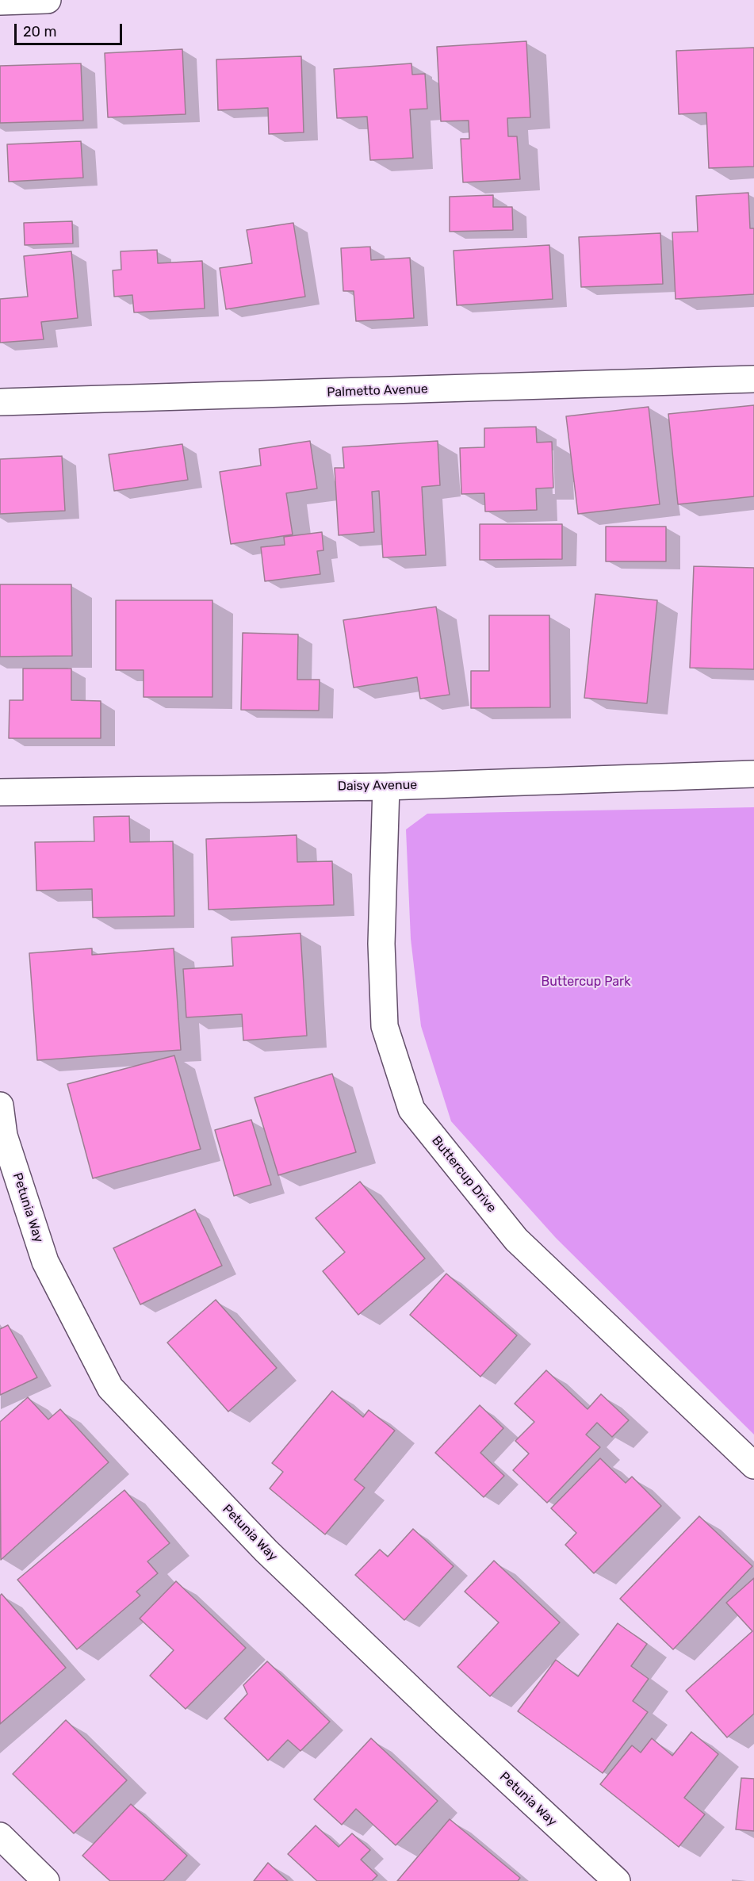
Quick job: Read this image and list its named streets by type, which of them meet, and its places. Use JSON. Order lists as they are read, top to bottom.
{
  "streets": {
    "street": [
      "Palmetto Avenue",
      "Daisy Avenue",
      "Buttercup Drive",
      "Petunia Way"
    ]
  },
  "crossings": [
    ["Daisy Avenue", "Buttercup Drive"]
  ],
  "parks": ["Buttercup Park"],
  "scale_bar": "20 m"
}
